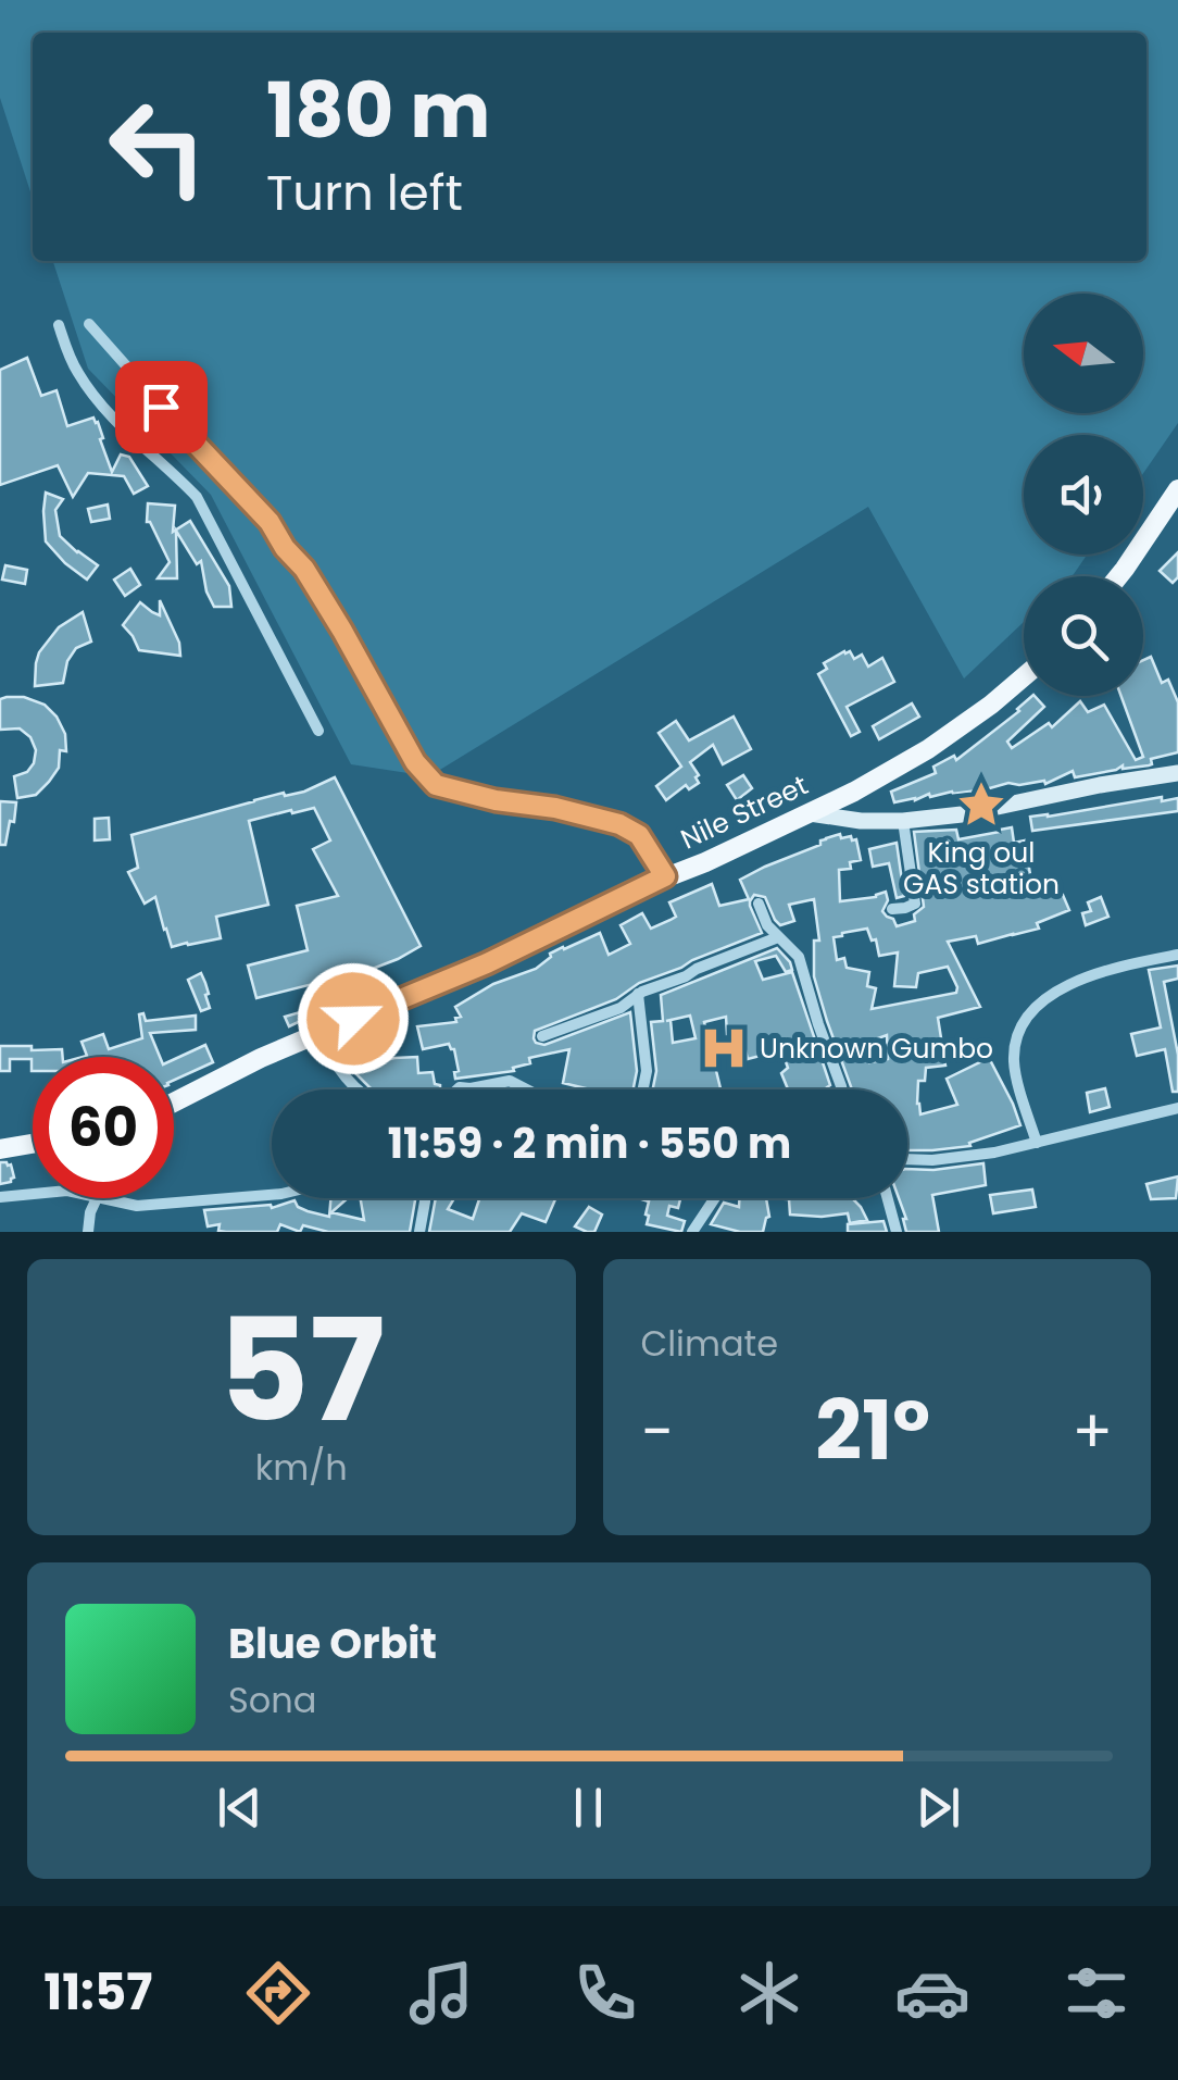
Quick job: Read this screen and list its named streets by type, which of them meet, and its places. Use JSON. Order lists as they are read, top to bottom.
{
  "streets": {
    "main road": ["Nile Street"]
  },
  "places": {
    "place": ["King oul GAS station"],
    "hospital": ["Unknown Gumbo"]
  },
  "north": "left",
  "page": {
    "turn": ["180 m", "Turn left"],
    "limit": "60",
    "trip": "11:59 · 2 min · 550 m",
    "tile": [
      ["57", "km/h"],
      "Climate"
    ],
    "heat": ["−", "21°", "+"],
    "song": ["Blue Orbit", "Sona"],
    "tabs": "11:57"
  }
}
